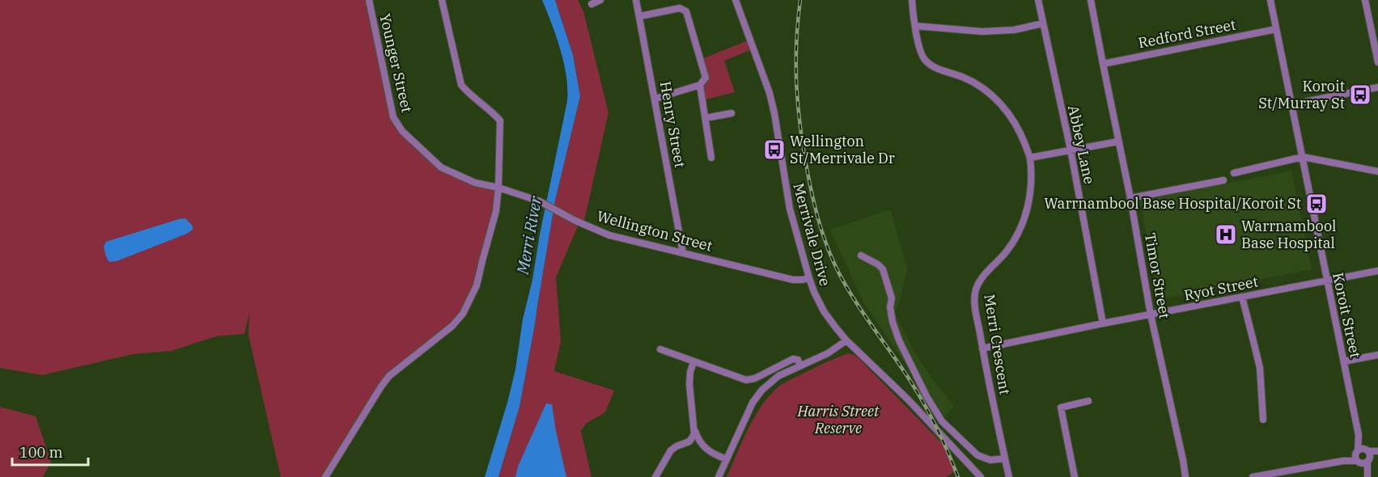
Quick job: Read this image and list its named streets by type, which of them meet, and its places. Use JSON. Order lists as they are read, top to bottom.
{
  "streets": {
    "street": [
      "Redford Street",
      "Younger Street",
      "Henry Street",
      "Abbey Lane",
      "Wellington Street",
      "Merrivale Drive",
      "Timor Street",
      "Ryot Street",
      "Koroit Street",
      "Merri Crescent"
    ]
  },
  "crossings": [
    ["Redford Street", "Timor Street"],
    ["Redford Street", "Koroit Street"],
    ["Younger Street", "Wellington Street"],
    ["Henry Street", "Wellington Street"],
    ["Abbey Lane", "Ryot Street"],
    ["Wellington Street", "Merrivale Drive"],
    ["Timor Street", "Ryot Street"],
    ["Ryot Street", "Koroit Street"],
    ["Ryot Street", "Merri Crescent"]
  ],
  "water": ["Merri River"],
  "parks": ["Harris Street Reserve"],
  "places": {
    "bus stop": ["Koroit St/Murray St", "Wellington St/Merrivale Dr", "Warrnambool Base Hospital/Koroit St"],
    "hospital": ["Warrnambool Base Hospital"]
  },
  "scale_bar": "100 m"
}
